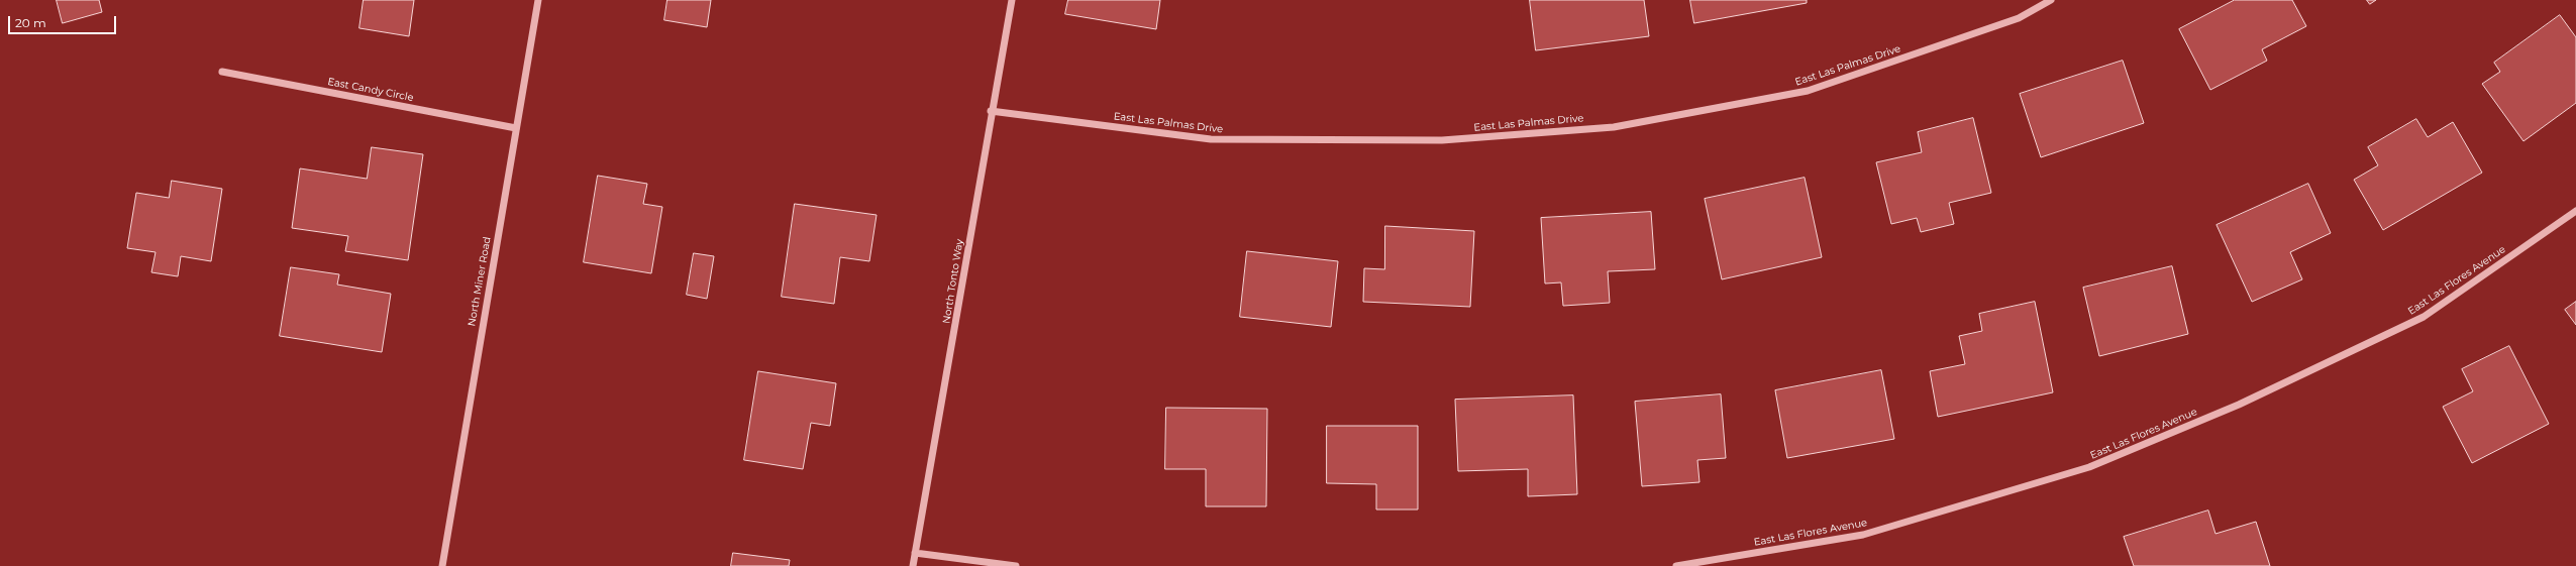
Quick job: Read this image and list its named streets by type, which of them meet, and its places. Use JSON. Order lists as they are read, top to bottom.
{
  "streets": {
    "street": [
      "East Las Palmas Drive",
      "East Candy Circle",
      "East Las Flores Avenue",
      "North Miner Road",
      "North Tonto Way"
    ]
  },
  "crossings": [
    ["East Las Palmas Drive", "North Tonto Way"],
    ["East Candy Circle", "North Miner Road"]
  ],
  "scale_bar": "20 m"
}
